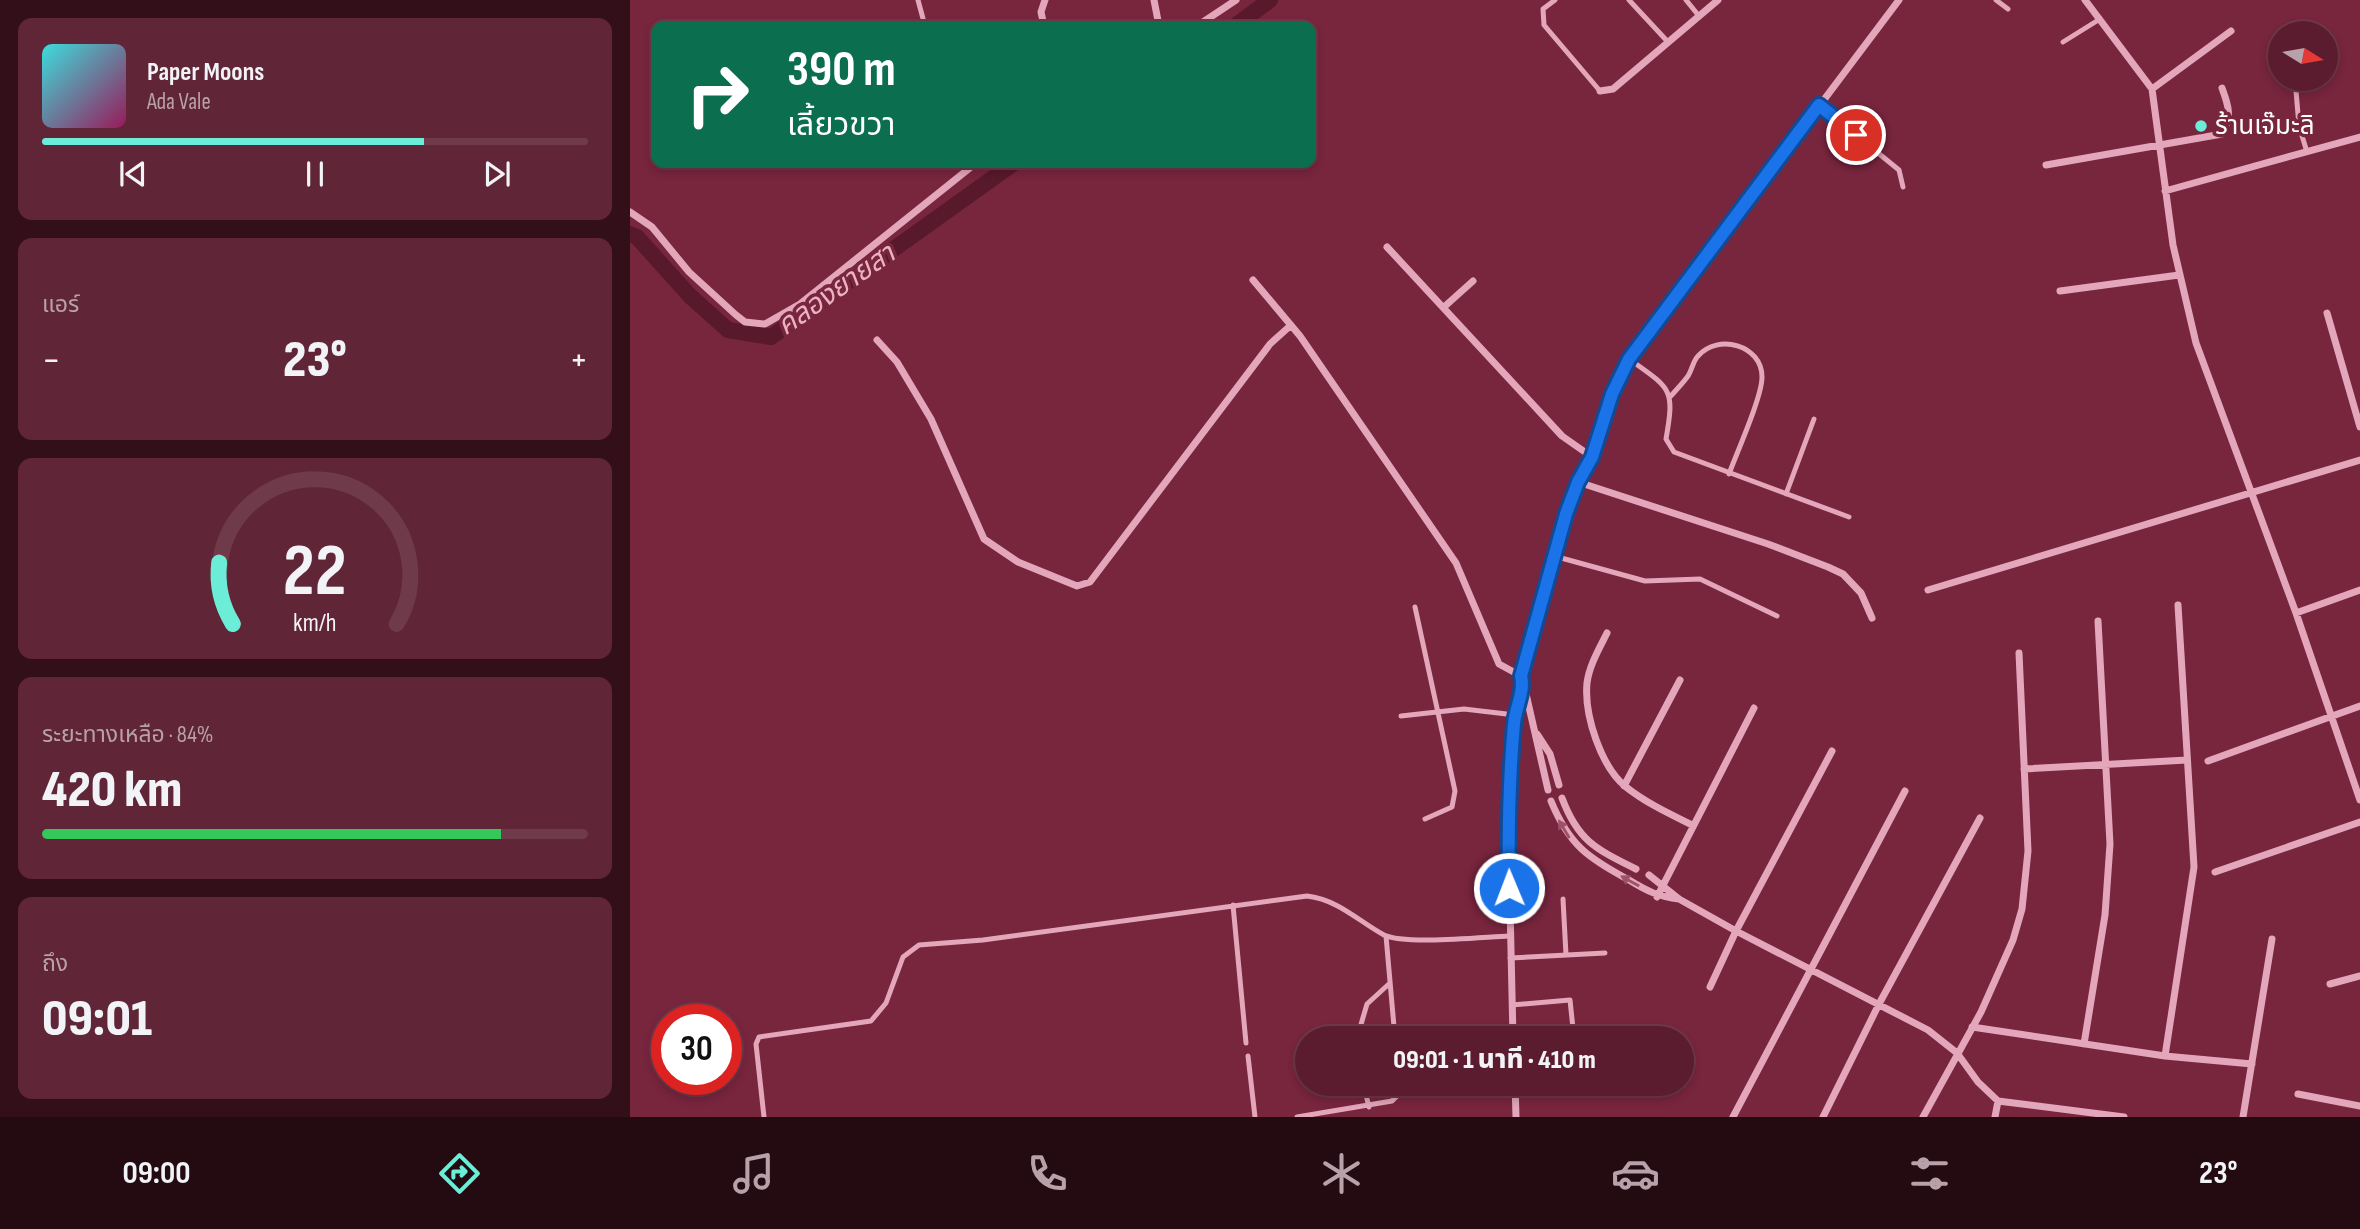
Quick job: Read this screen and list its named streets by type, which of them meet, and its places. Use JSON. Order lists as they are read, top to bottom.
{
  "water": ["คลองยายสา"],
  "places": ["ร้านเจ๊มะลิ"],
  "north": "right",
  "page": {
    "turn": ["390 m", "เลี้ยวขวา"],
    "song": ["Paper Moons", "Ada Vale"],
    "tile": [
      "แอร์",
      ["ระยะทางเหลือ · 84%", "420 km"],
      ["ถึง", "09:01"]
    ],
    "heat": ["−", "23°", "+"],
    "limit": "30",
    "trip": "09:01 · 1 นาที · 410 m",
    "tabs": ["09:00", "23°"],
    "gauge": ["22", "km/h"]
  }
}
